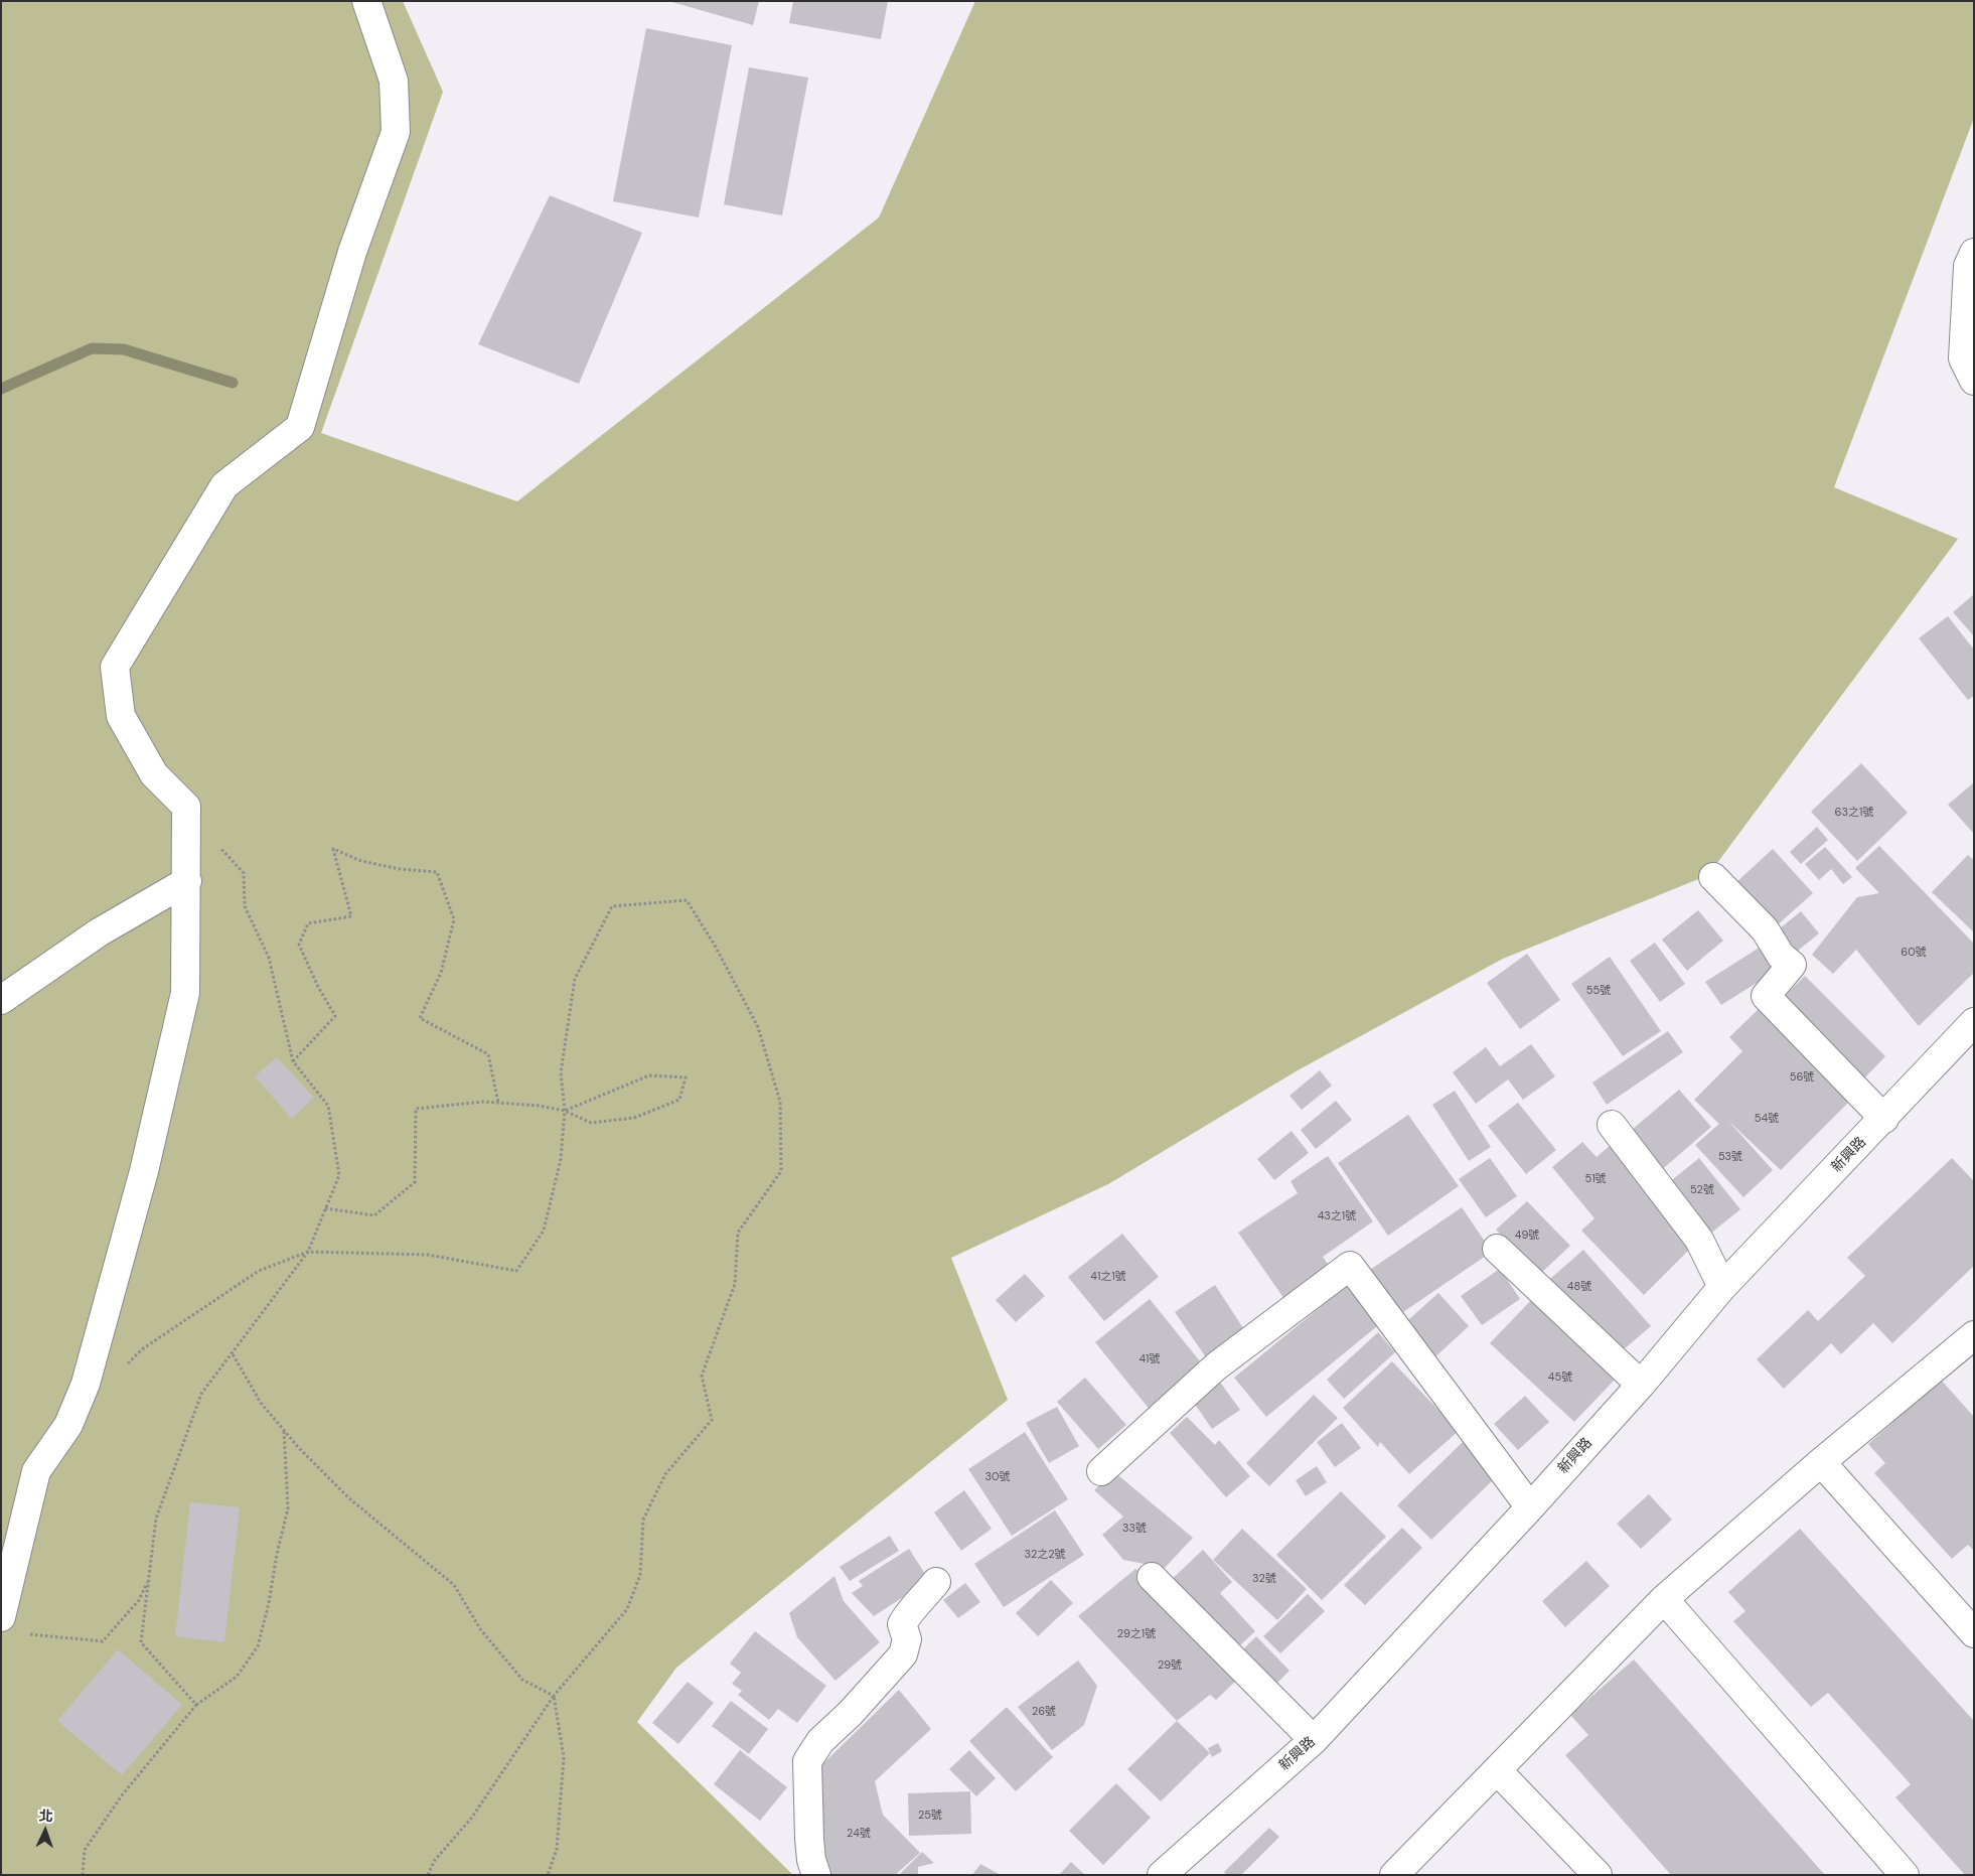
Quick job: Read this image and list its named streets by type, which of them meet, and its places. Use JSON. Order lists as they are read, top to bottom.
{
  "streets": {
    "street": ["新興路"]
  },
  "house_numbers": [
    "63之1號",
    "60號",
    "55號",
    "56號",
    "54號",
    "53號",
    "51號",
    "52號",
    "43之1號",
    "49號",
    "41之1號",
    "48號",
    "41號",
    "45號",
    "30號",
    "33號",
    "32之2號",
    "32號",
    "29之1號",
    "29號",
    "26號",
    "25號",
    "24號"
  ],
  "north": "top"
}
